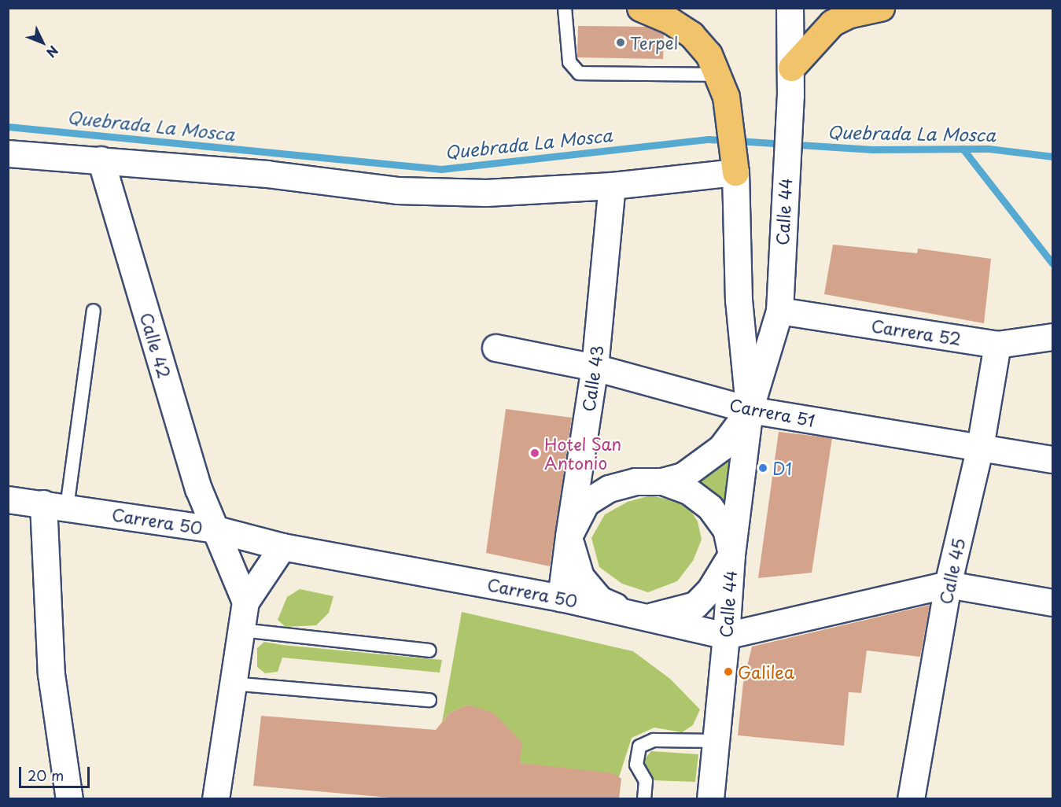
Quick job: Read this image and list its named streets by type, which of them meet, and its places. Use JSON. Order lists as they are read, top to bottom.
{
  "streets": {
    "street": [
      "Calle 44",
      "Carrera 52",
      "Calle 42",
      "Calle 43",
      "Carrera 51",
      "Carrera 50",
      "Calle 45"
    ]
  },
  "crossings": [
    ["Calle 44", "Carrera 52"],
    ["Calle 44", "Calle 43"],
    ["Calle 44", "Carrera 51"],
    ["Calle 44", "Carrera 50"],
    ["Carrera 52", "Calle 45"],
    ["Calle 42", "Carrera 50"],
    ["Calle 43", "Carrera 51"],
    ["Calle 43", "Carrera 50"],
    ["Carrera 51", "Calle 45"],
    ["Carrera 50", "Calle 45"]
  ],
  "water": ["Quebrada La Mosca"],
  "places": [
    "Terpel",
    "Hotel San Antonio",
    "D1",
    "Galilea"
  ],
  "scale_bar": "20 m",
  "north": "bottom right"
}
